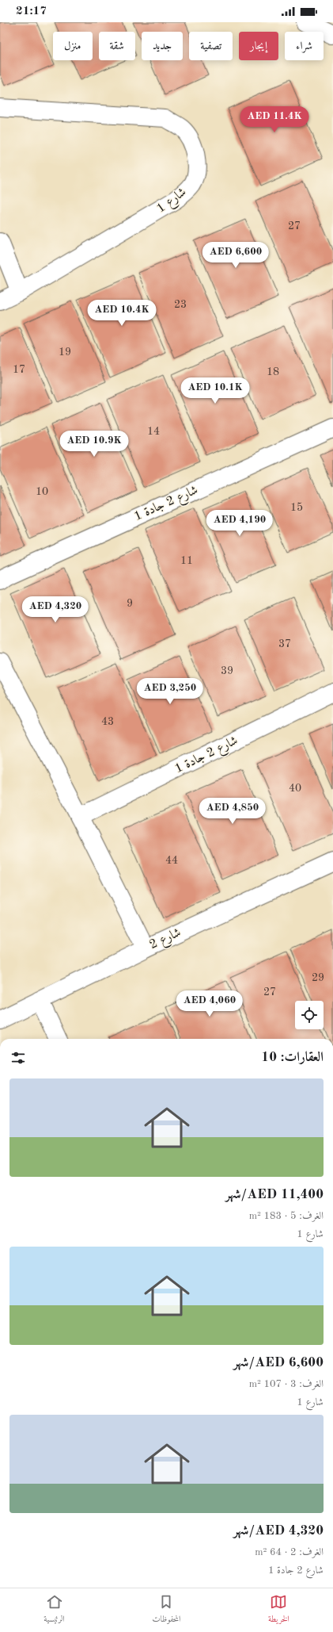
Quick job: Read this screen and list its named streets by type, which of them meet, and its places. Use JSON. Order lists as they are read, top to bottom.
{
  "streets": {
    "street": ["شارع 1", "شارع 2 جادة 1", "شارع 2"]
  },
  "house_numbers": [
    "27",
    "23",
    "19",
    "17",
    "18",
    "14",
    "10",
    "15",
    "11",
    "9",
    "37",
    "39",
    "43",
    "40",
    "44",
    "29",
    "27"
  ],
  "page": {
    "status": "21:17",
    "chip": [
      "شراء",
      "إيجار",
      "تصفية",
      "جديد",
      "شقة",
      "منزل"
    ],
    "price": [
      "AED 11.4K",
      "AED 6,600",
      "AED 10.4K",
      "AED 10.1K",
      "AED 10.9K",
      "AED 4,190",
      "AED 4,320",
      "AED 3,250",
      "AED 4,850",
      "AED 4,060"
    ],
    "heading": "العقارات: 10",
    "list": [
      {
        "name": "AED 11,400/شهر",
        "note": "الغرف: 5 · 183 m² · شارع 1"
      },
      {
        "name": "AED 6,600/شهر",
        "note": "الغرف: 3 · 107 m² · شارع 1"
      },
      {
        "name": "AED 4,320/شهر",
        "note": "الغرف: 2 · 64 m² · شارع 2 جادة 1"
      }
    ],
    "tabs": ["الخريطة", "المحفوظات", "الرئيسية"]
  }
}
